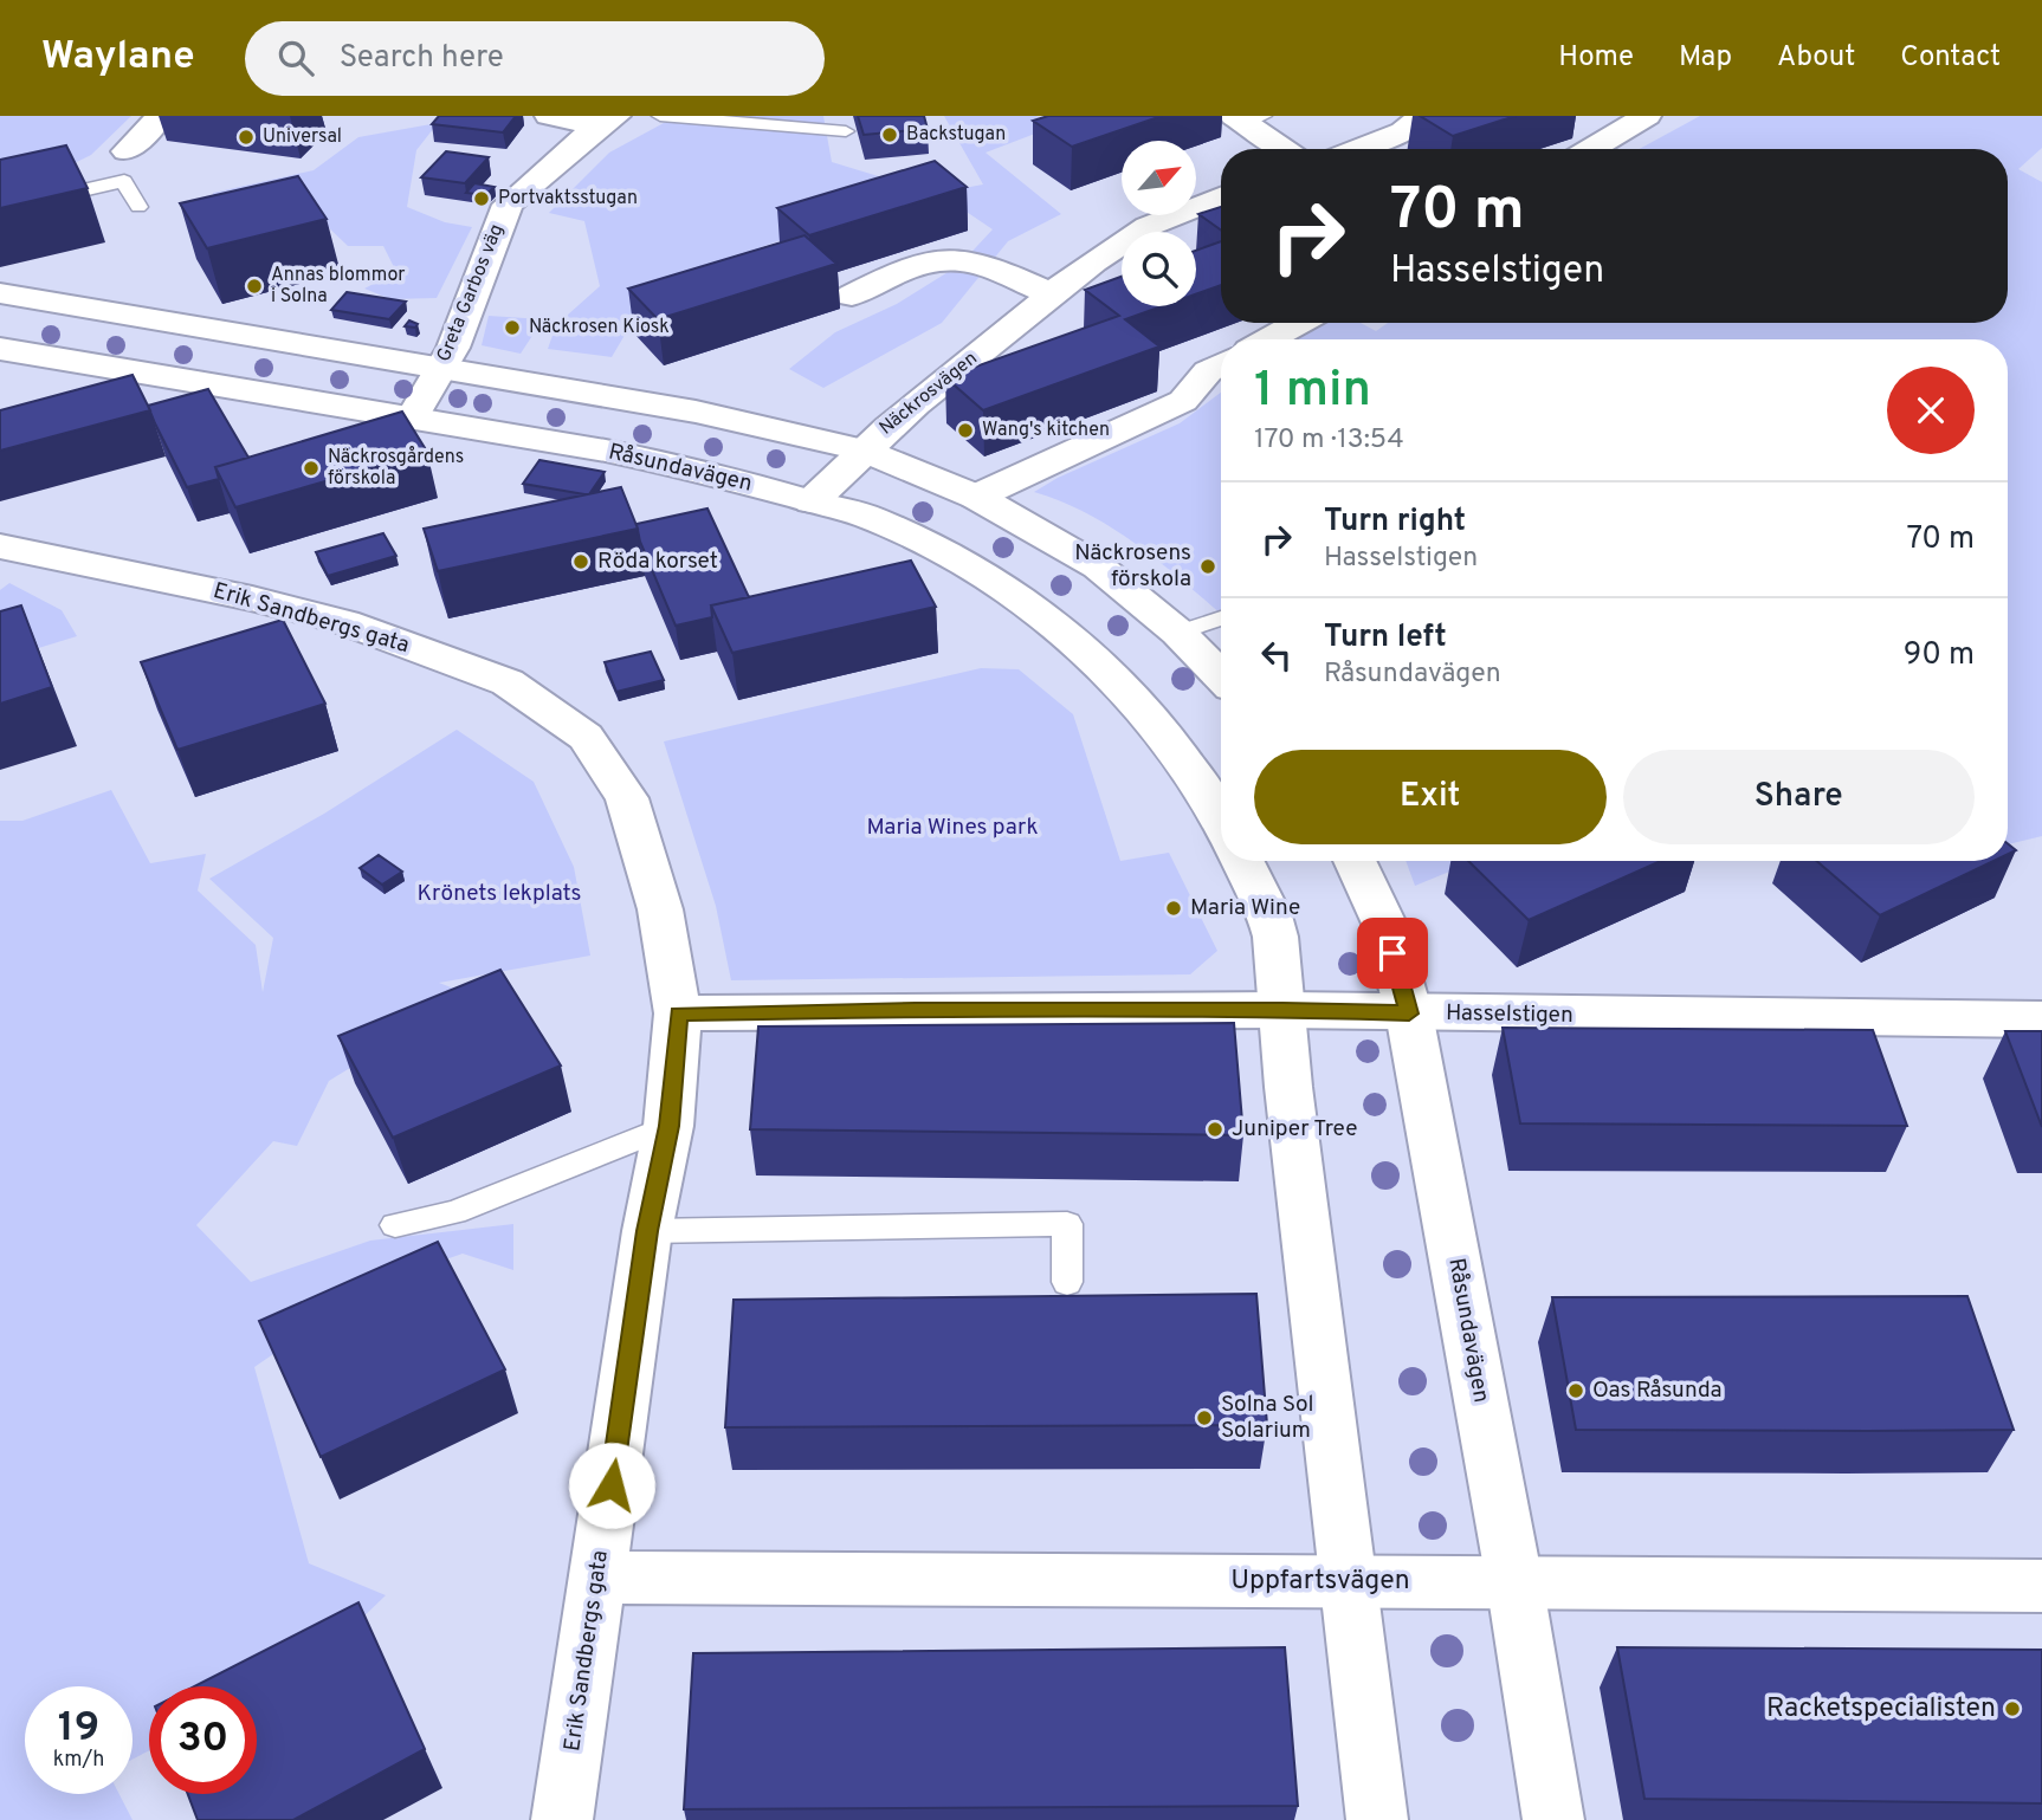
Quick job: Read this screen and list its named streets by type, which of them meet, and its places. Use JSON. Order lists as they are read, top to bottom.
{
  "streets": {
    "street": [
      "Greta Garbos väg",
      "Näckrosvägen",
      "Råsundavägen",
      "Erik Sandbergs gata",
      "Hasselstigen",
      "Uppfartsvägen"
    ]
  },
  "crossings": [
    ["Greta Garbos väg", "Råsundavägen"],
    ["Näckrosvägen", "Råsundavägen"],
    ["Råsundavägen", "Hasselstigen"],
    ["Råsundavägen", "Uppfartsvägen"],
    ["Erik Sandbergs gata", "Hasselstigen"],
    ["Erik Sandbergs gata", "Uppfartsvägen"]
  ],
  "parks": ["Maria Wines park", "Krönets lekplats"],
  "places": [
    "Backstugan",
    "Universal",
    "Portvaktsstugan",
    "Annas blommor i Solna",
    "Näckrosen Kiosk",
    "Wang's kitchen",
    "Näckrosgårdens förskola",
    "Röda korset",
    "Näckrosens förskola",
    "Maria Wine",
    "Juniper Tree",
    "Oas Råsunda",
    "Solna Sol Solarium",
    "Racketspecialisten"
  ],
  "north": "top right",
  "page": {
    "header": "Waylane",
    "search": "Search here",
    "nav": [
      "Home",
      "Map",
      "About",
      "Contact"
    ],
    "turn": ["70 m", "Hasselstigen"],
    "heading": ["1 min", "170 m · 13:54"],
    "list": [
      {
        "name": "Turn right",
        "note": "Hasselstigen",
        "value": "70 m"
      },
      {
        "name": "Turn left",
        "note": "Råsundavägen",
        "value": "90 m"
      }
    ],
    "buttons": ["Exit", "Share"],
    "speed": "19 km/h",
    "limit": "30"
  }
}
